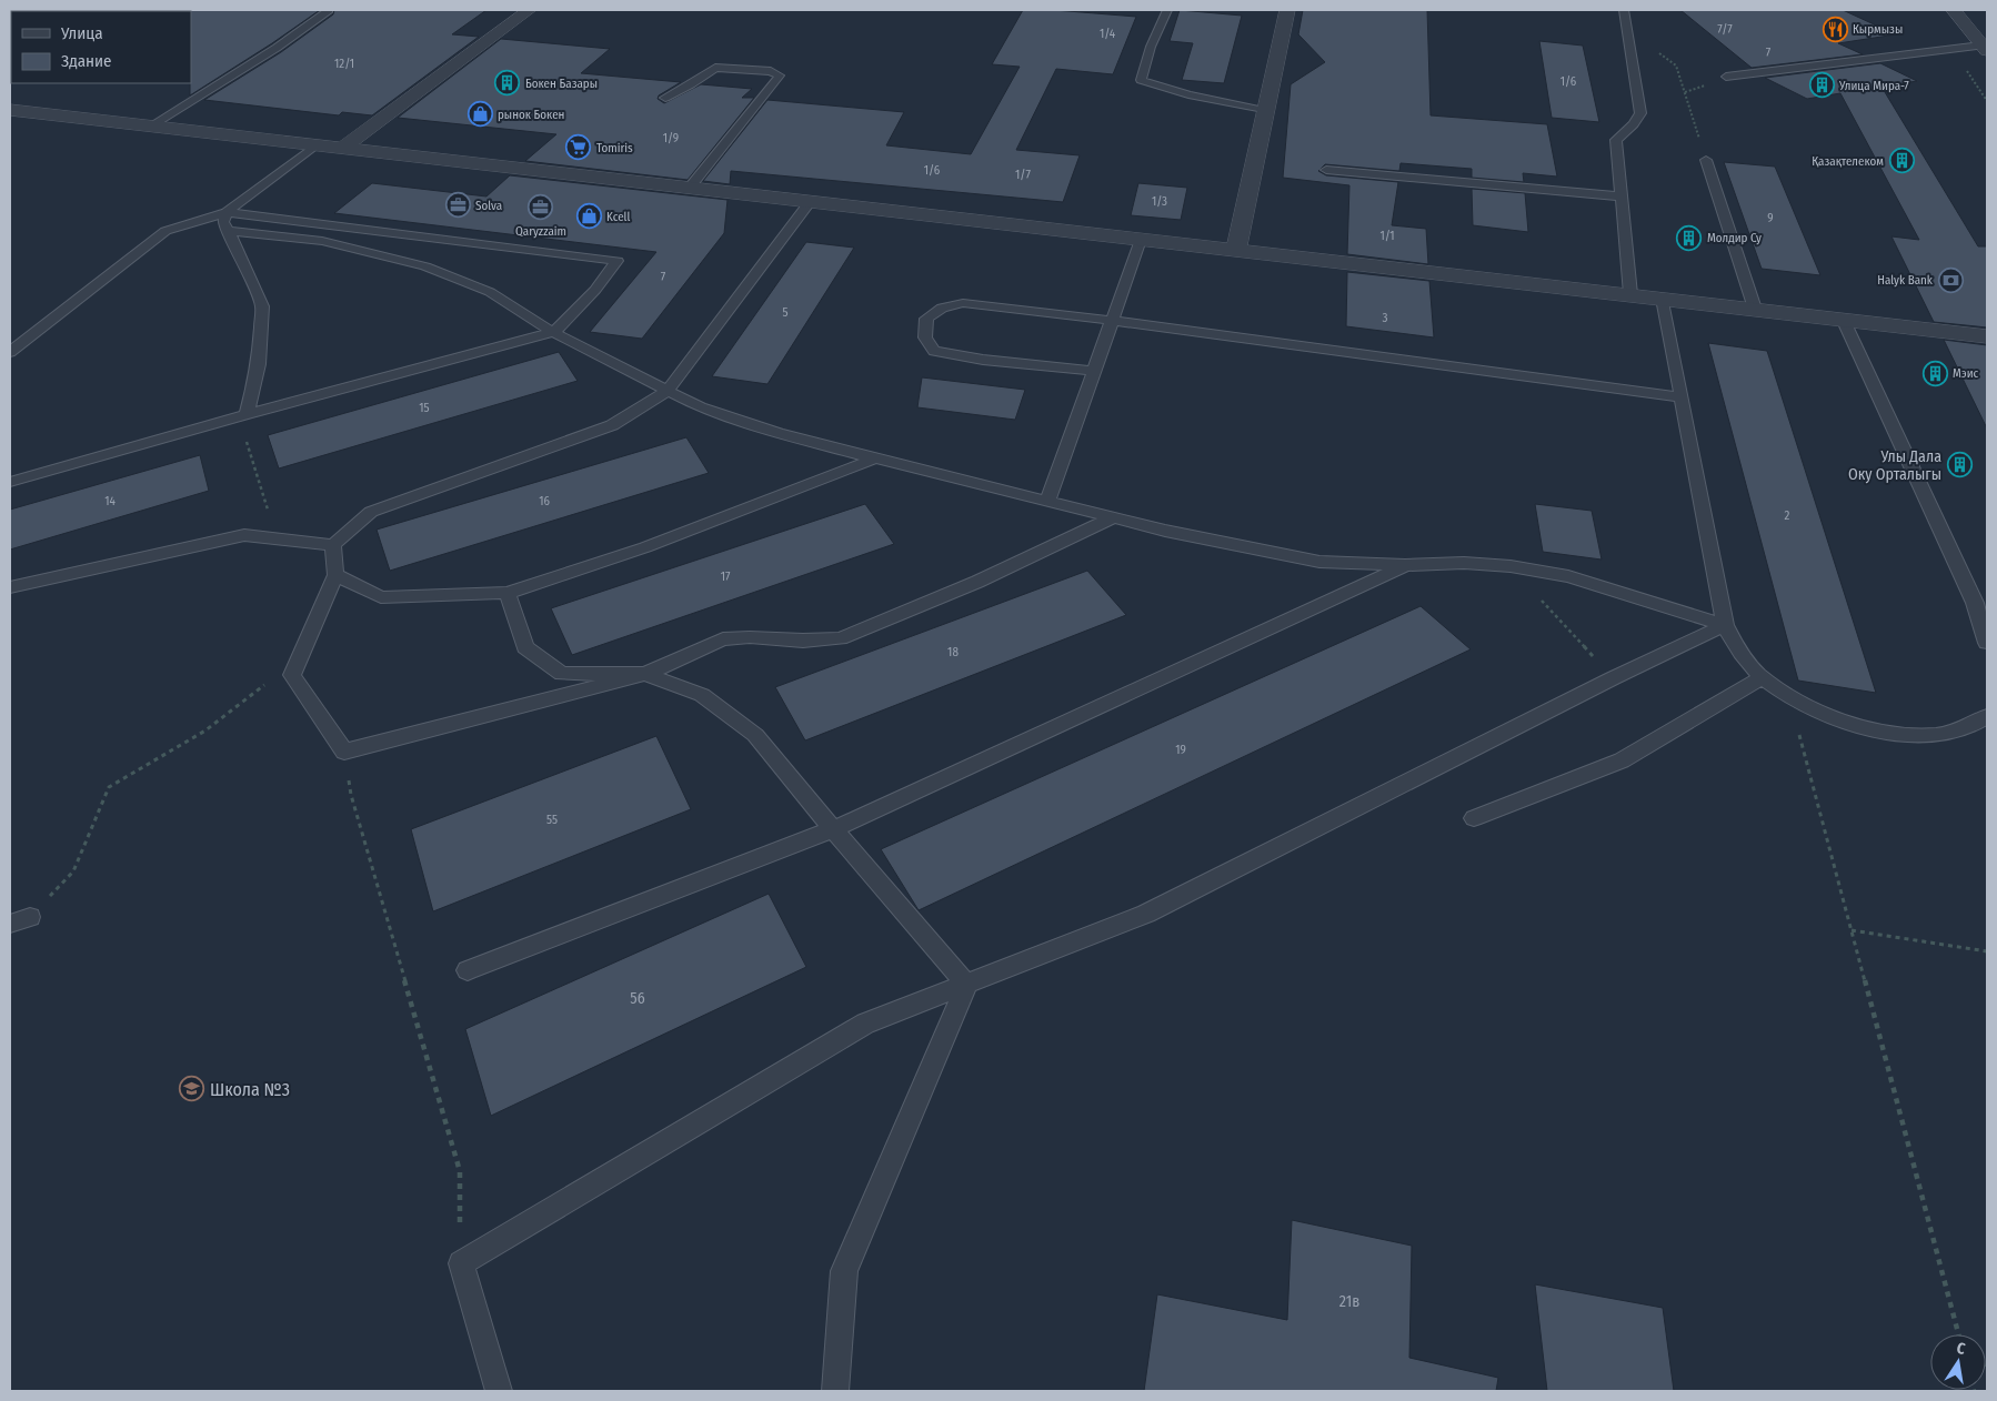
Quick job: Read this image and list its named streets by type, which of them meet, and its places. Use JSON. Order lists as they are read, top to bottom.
{
  "places": {
    "restaurant": ["Кырмызы"],
    "building": [
      "Бокен Базары",
      "Улица Мира-7",
      "Қазақтелеком",
      "Молдир Су",
      "Мэис",
      "Улы Дала Оку Орталыгы"
    ],
    "shop": ["рынок Бокен", "Kcell"],
    "supermarket": ["Tomiris"],
    "office": ["Solva", "Qaryzzaim"],
    "bank": ["Halyk Bank"],
    "school or university": ["Школа №3"]
  },
  "house_numbers": [
    "7/7",
    "1/4",
    "7",
    "12/1",
    "1/6",
    "1/9",
    "1/6",
    "1/7",
    "1/3",
    "9",
    "1/1",
    "7",
    "5",
    "3",
    "15",
    "14",
    "16",
    "2",
    "17",
    "18",
    "19",
    "55",
    "56",
    "21в"
  ],
  "legend": ["Улица", "Здание"],
  "north": "top"
}
